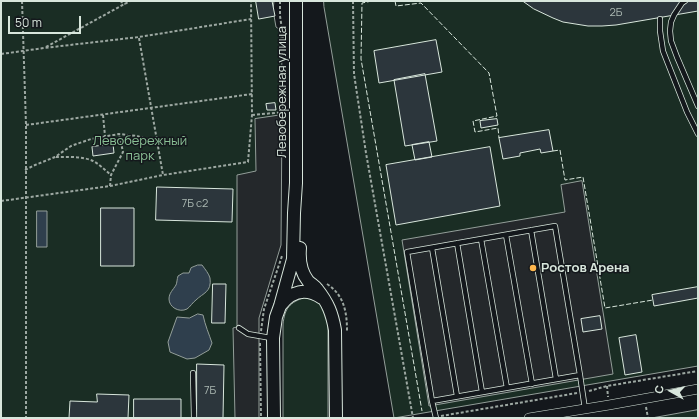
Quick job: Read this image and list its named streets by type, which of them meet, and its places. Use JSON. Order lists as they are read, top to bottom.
{
  "streets": {
    "main road": ["Левобережная улица"]
  },
  "parks": ["Левобережный парк"],
  "places": ["Ростов Арена"],
  "house_numbers": ["2Б", "7Б с2", "7Б"],
  "scale_bar": "50 m",
  "north": "left"
}
